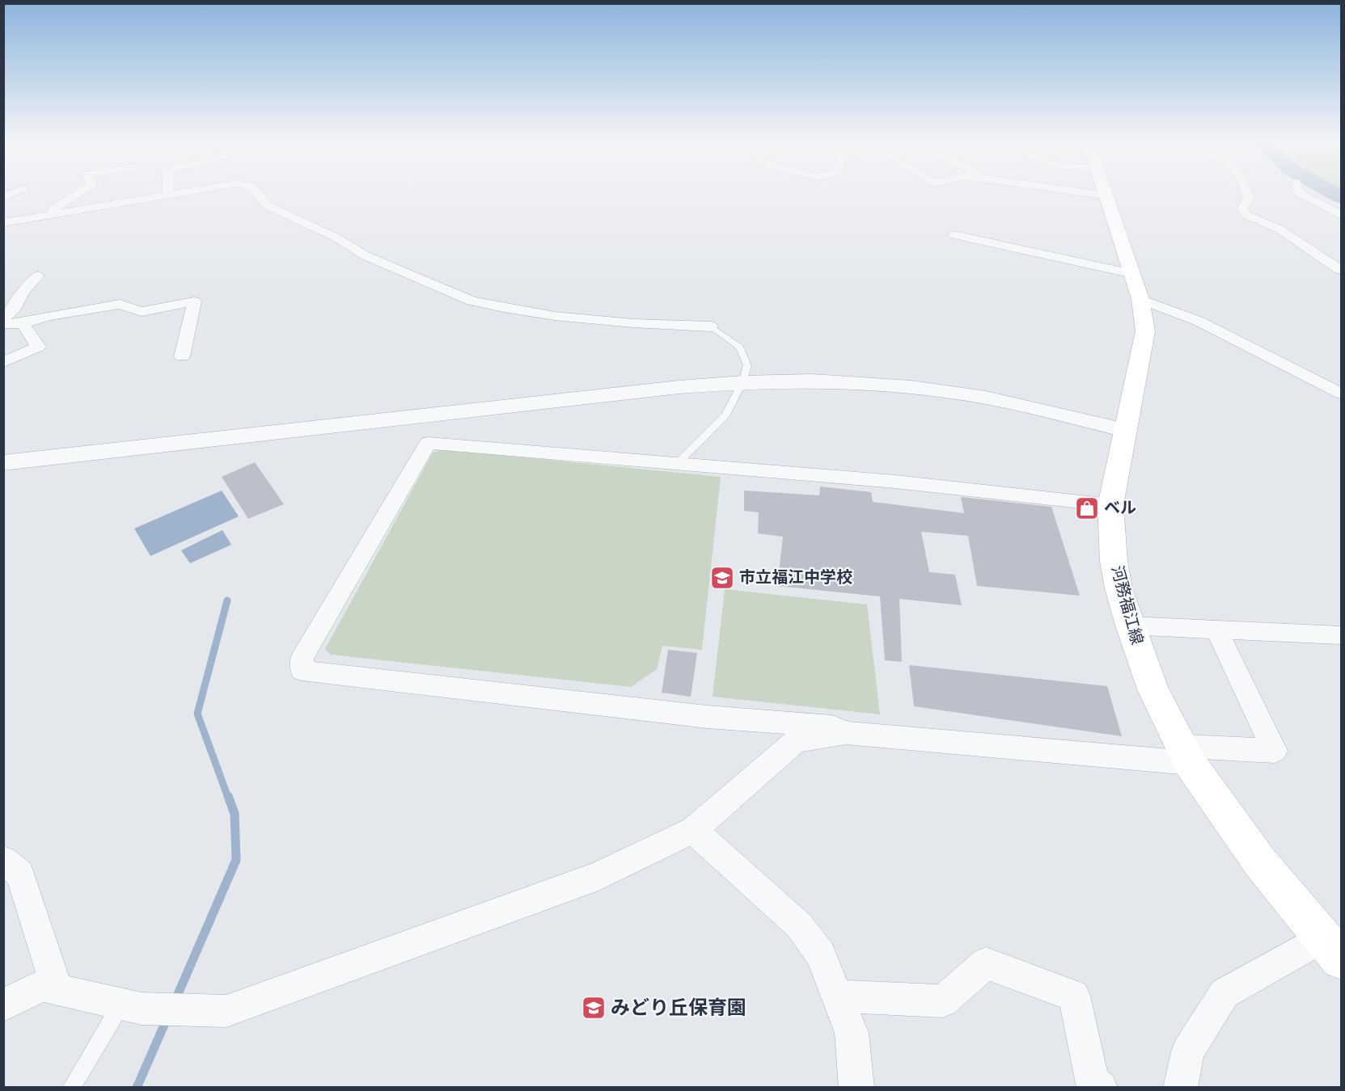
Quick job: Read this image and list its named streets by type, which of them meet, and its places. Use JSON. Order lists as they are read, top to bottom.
{
  "streets": {
    "main road": ["河務福江線"]
  },
  "places": {
    "shop": ["ベル"],
    "school or university": ["市立福江中学校", "みどり丘保育園"]
  }
}
